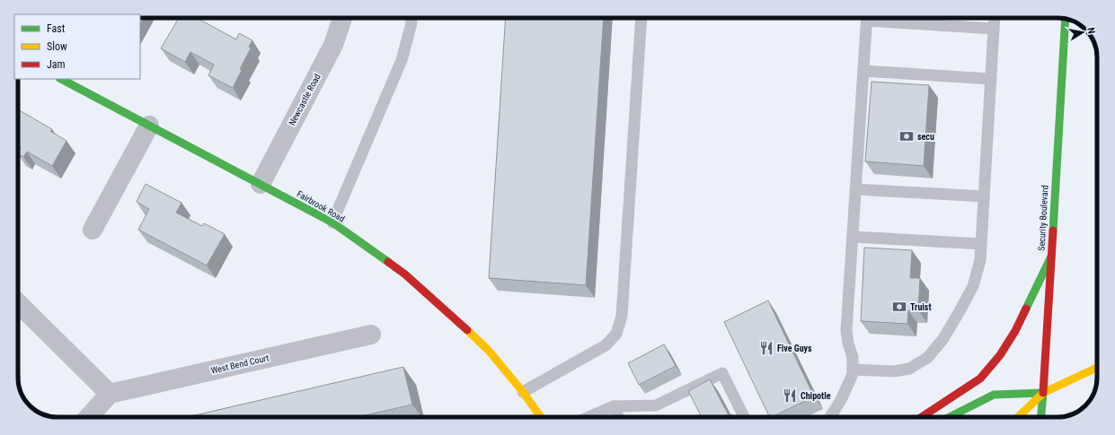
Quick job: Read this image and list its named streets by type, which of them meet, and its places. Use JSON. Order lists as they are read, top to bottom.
{
  "streets": {
    "street": [
      "Newcastle Road",
      "Fairbrook Road",
      "Security Boulevard",
      "West Bend Court"
    ]
  },
  "crossings": [
    ["Newcastle Road", "Fairbrook Road"]
  ],
  "places": {
    "bank": ["secu", "Truist"],
    "restaurant": ["Five Guys", "Chipotle"]
  },
  "legend": ["Fast", "Slow", "Jam"],
  "north": "right"
}
